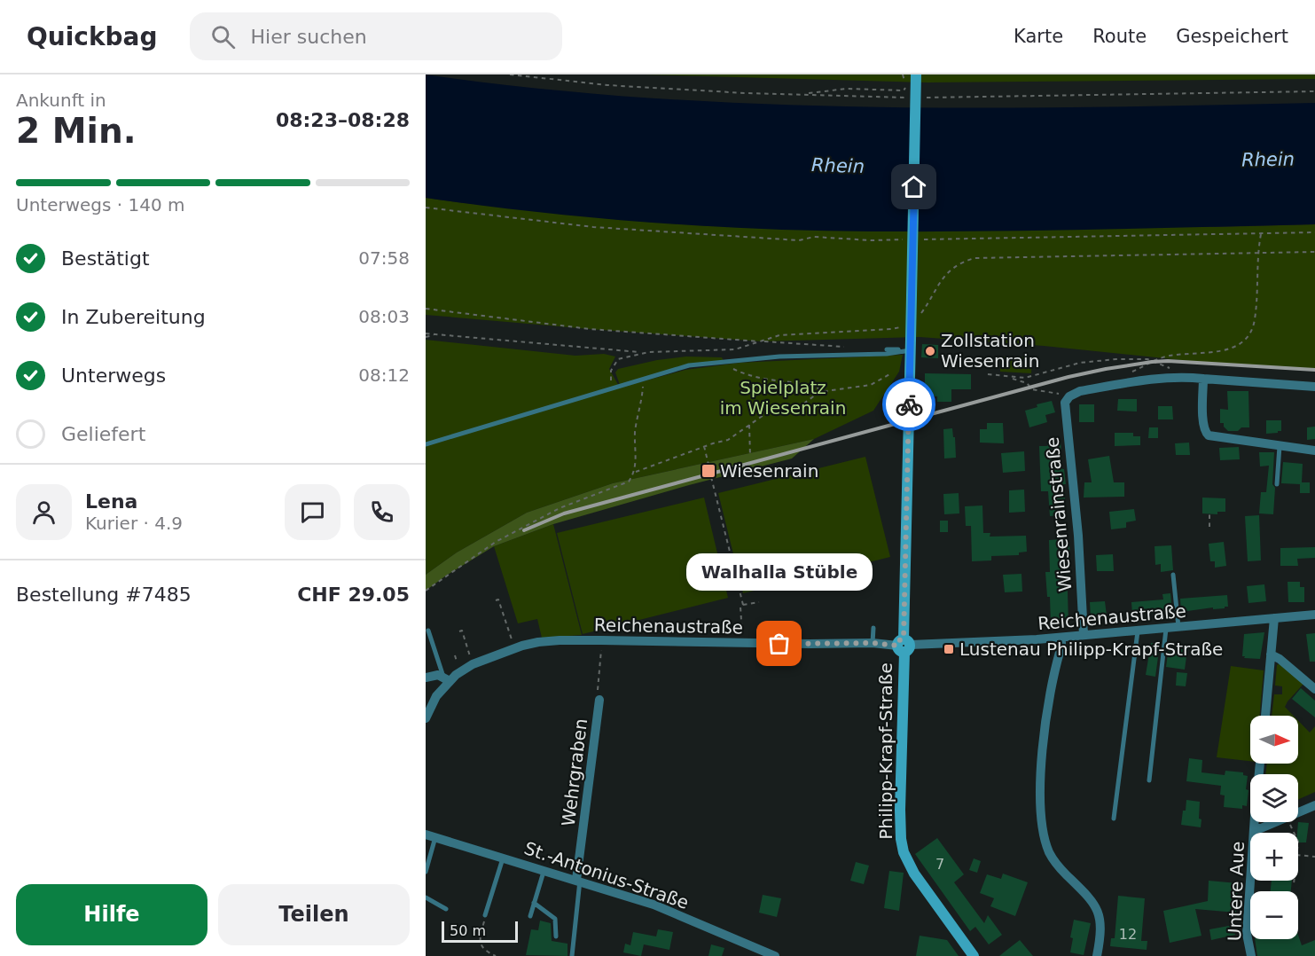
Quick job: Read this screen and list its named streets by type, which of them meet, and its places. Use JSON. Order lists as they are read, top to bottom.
{
  "streets": {
    "street": [
      "Wiesenrainstraße",
      "Reichenaustraße",
      "Philipp-Krapf-Straße",
      "Wehrgraben",
      "St.-Antonius-Straße",
      "Untere Aue"
    ]
  },
  "crossings": [
    ["Wiesenrainstraße", "Reichenaustraße"],
    ["Reichenaustraße", "Philipp-Krapf-Straße"],
    ["Wehrgraben", "St.-Antonius-Straße"]
  ],
  "water": ["Rhein"],
  "parks": ["Spielplatz im Wiesenrain"],
  "places": {
    "other": ["Zollstation Wiesenrain", "Walhalla Stüble"],
    "transit": ["Wiesenrain", "Lustenau Philipp-Krapf-Straße"]
  },
  "house_numbers": ["7", "12"],
  "scale_bar": "50 m",
  "north": "right",
  "page": {
    "header": "Quickbag",
    "search": "Hier suchen",
    "nav": ["Karte", "Route", "Gespeichert"],
    "heading": ["2 Min.", "Ankunft in", "08:23–08:28"],
    "panel": [
      "Lena",
      "Kurier · 4.9",
      "Bestellung #7485",
      "CHF 29.05"
    ],
    "bar": "Unterwegs · 140 m",
    "list": [
      ["Bestätigt", "07:58"],
      ["In Zubereitung", "08:03"],
      ["Unterwegs", "08:12"],
      "Geliefert"
    ],
    "bubble": "Walhalla Stüble",
    "map_buttons": ["+", "−"],
    "buttons": ["Hilfe", "Teilen"],
    "scale": "50 m"
  }
}
